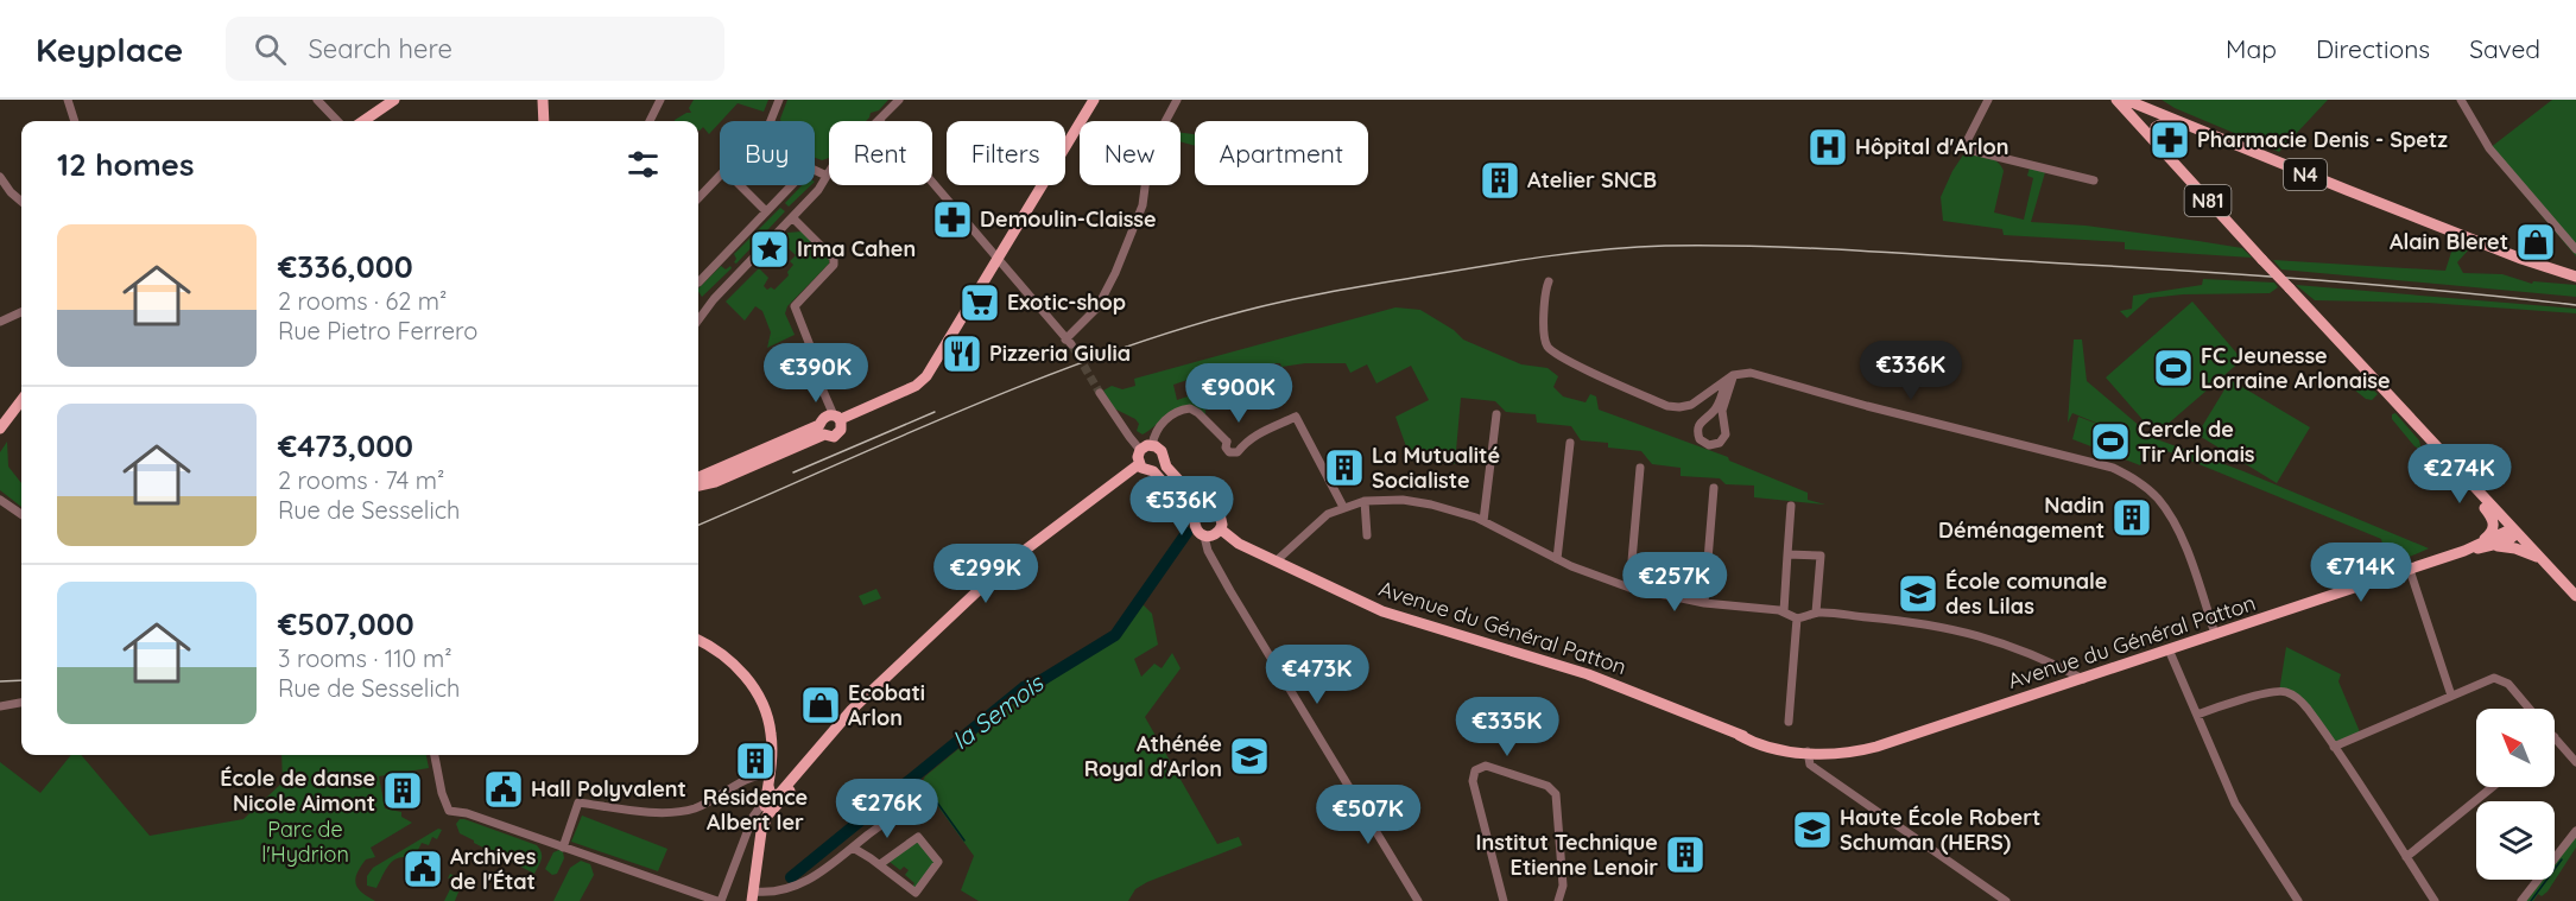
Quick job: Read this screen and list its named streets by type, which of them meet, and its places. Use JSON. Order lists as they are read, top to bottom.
{
  "streets": {
    "main road": ["N4", "N81", "Avenue du Général Patton"]
  },
  "crossings": [
    ["N81", "Avenue du Général Patton"]
  ],
  "water": ["la Semois"],
  "parks": ["Parc de l'Hydrion"],
  "places": {
    "pharmacy": ["Pharmacie Denis - Spetz", "Demoulin-Claisse"],
    "hospital": ["Hôpital d'Arlon"],
    "building": [
      "Atelier SNCB",
      "La Mutualité Socialiste",
      "Nadin Déménagement",
      "Résidence Albert Ier",
      "École de danse Nicole Aimont",
      "Institut Technique Etienne Lenoir"
    ],
    "shop": ["Alain Bleret", "Ecobati Arlon"],
    "place": ["Irma Cahen"],
    "supermarket": ["Exotic-shop"],
    "restaurant": ["Pizzeria Giulia"],
    "sports": ["FC Jeunesse Lorraine Arlonaise", "Cercle de Tir Arlonais"],
    "school or university": ["École comunale des Lilas", "Athénée Royal d'Arlon", "Haute École Robert Schuman (HERS)"],
    "public building": ["Hall Polyvalent", "Archives de l'État"]
  },
  "north": "top left",
  "page": {
    "header": "Keyplace",
    "search": "Search here",
    "nav": ["Map", "Directions", "Saved"],
    "chip": [
      "Buy",
      "Rent",
      "Filters",
      "New",
      "Apartment"
    ],
    "heading": "12 homes",
    "list": [
      {
        "name": "€336,000",
        "note": "2 rooms · 62 m² · Rue Pietro Ferrero"
      },
      {
        "name": "€473,000",
        "note": "2 rooms · 74 m² · Rue de Sesselich"
      },
      {
        "name": "€507,000",
        "note": "3 rooms · 110 m² · Rue de Sesselich"
      }
    ],
    "price": [
      "€336K",
      "€390K",
      "€900K",
      "€274K",
      "€536K",
      "€714K",
      "€299K",
      "€257K",
      "€473K",
      "€335K",
      "€276K",
      "€507K"
    ]
  }
}
